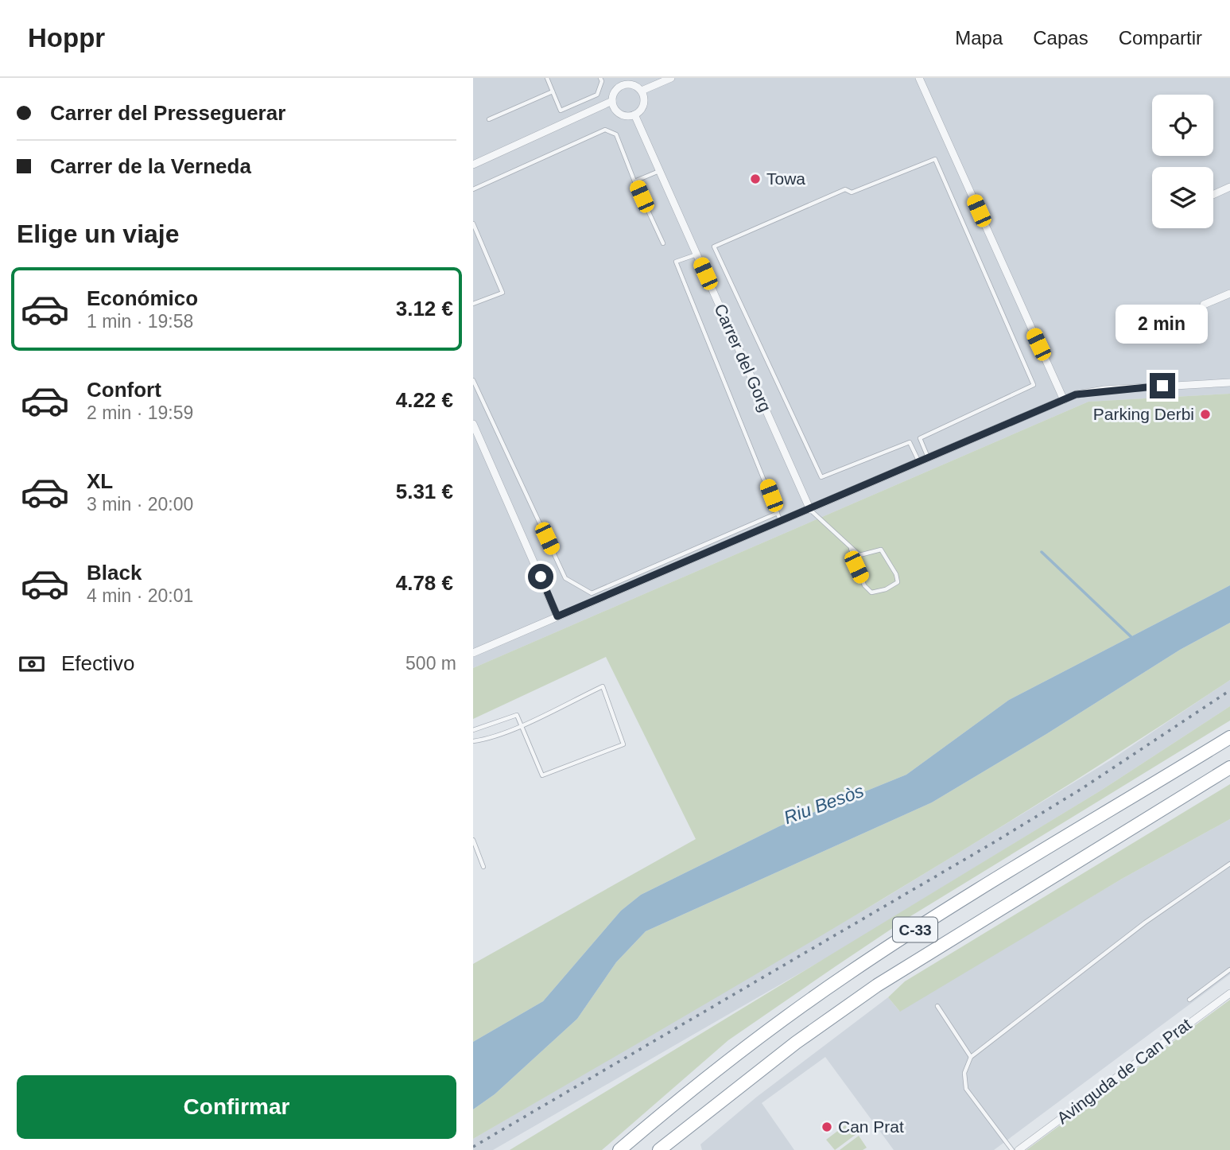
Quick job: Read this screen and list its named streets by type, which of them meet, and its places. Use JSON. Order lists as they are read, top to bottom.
{
  "streets": {
    "highway": ["C-33"],
    "street": ["Carrer del Gorg", "Avinguda de Can Prat"]
  },
  "water": ["Riu Besòs"],
  "places": ["Towa", "Parking Derbi", "Can Prat"],
  "page": {
    "header": "Hoppr",
    "nav": ["Mapa", "Capas", "Compartir"],
    "banner": ["Carrer del Presseguerar", "Carrer de la Verneda"],
    "heading": "Elige un viaje",
    "list": [
      {
        "name": "Económico",
        "note": "1 min · 19:58",
        "value": "3.12 €"
      },
      {
        "name": "Confort",
        "note": "2 min · 19:59",
        "value": "4.22 €"
      },
      {
        "name": "XL",
        "note": "3 min · 20:00",
        "value": "5.31 €"
      },
      {
        "name": "Black",
        "note": "4 min · 20:01",
        "value": "4.78 €"
      }
    ],
    "bubble": "2 min",
    "pay": ["Efectivo", "500 m"],
    "buttons": "Confirmar"
  }
}
